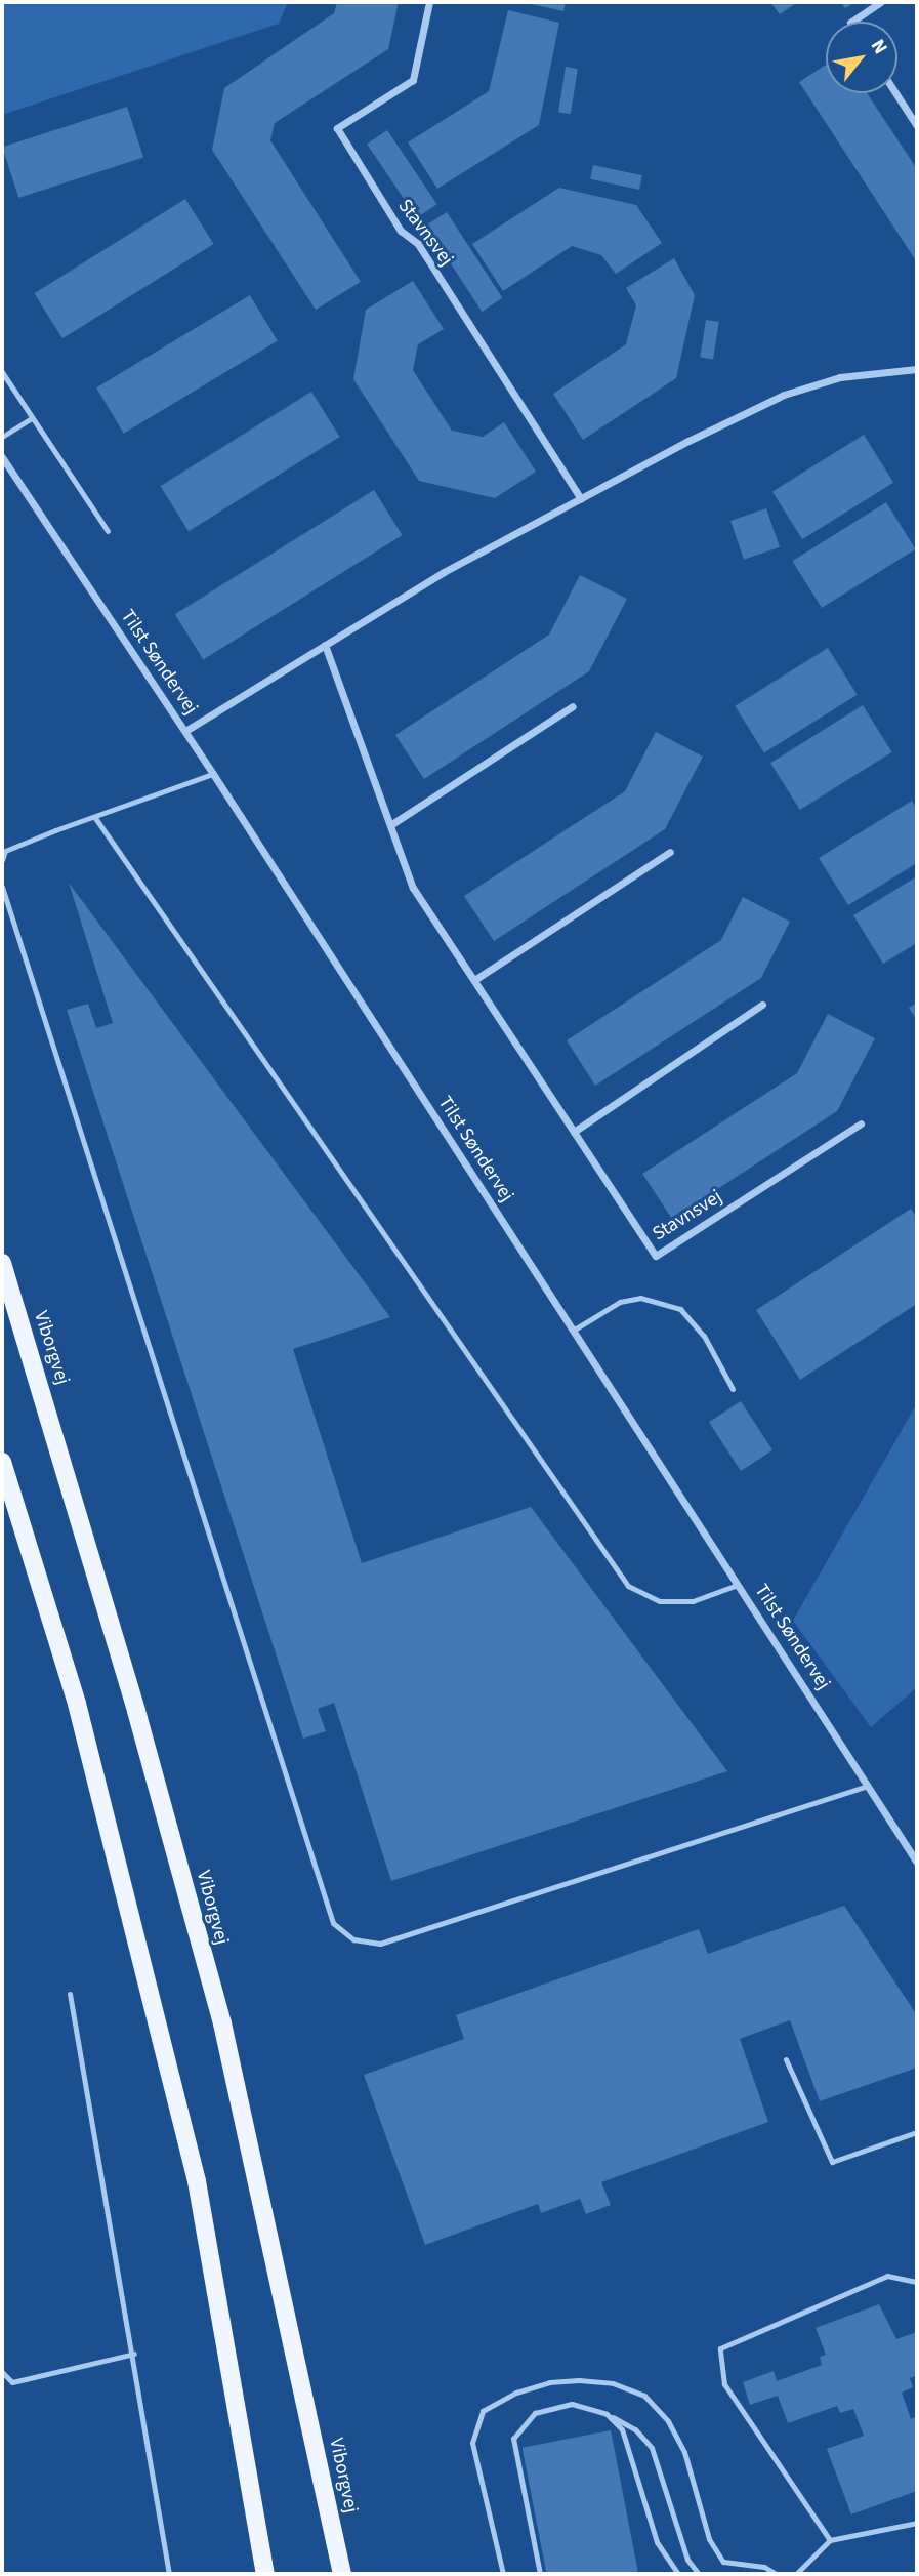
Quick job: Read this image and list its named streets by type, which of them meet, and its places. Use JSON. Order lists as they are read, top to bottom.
{
  "streets": {
    "main road": ["Viborgvej"],
    "street": ["Stavnsvej", "Tilst Søndervej"]
  },
  "north": "top right"
}
